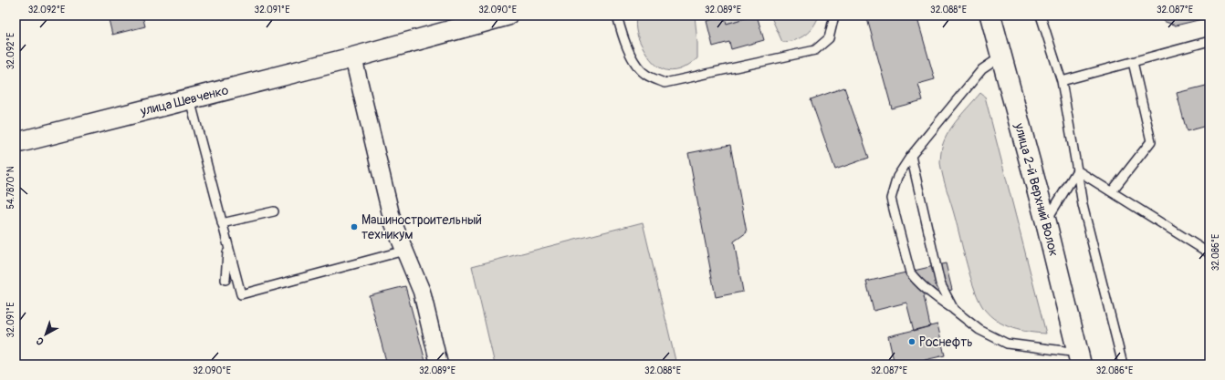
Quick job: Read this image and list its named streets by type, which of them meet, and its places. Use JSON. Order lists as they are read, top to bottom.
{
  "streets": {
    "street": ["улица Шевченко", "улица 2-й Верхний Волок"]
  },
  "places": ["Машиностроительный техникум", "Роснефть"],
  "north": "bottom left",
  "coordinates": [
    "32.092°E",
    "32.091°E",
    "32.090°E",
    "32.089°E",
    "32.088°E",
    "32.087°E",
    "54.7870°N",
    "32.086°E"
  ]
}
